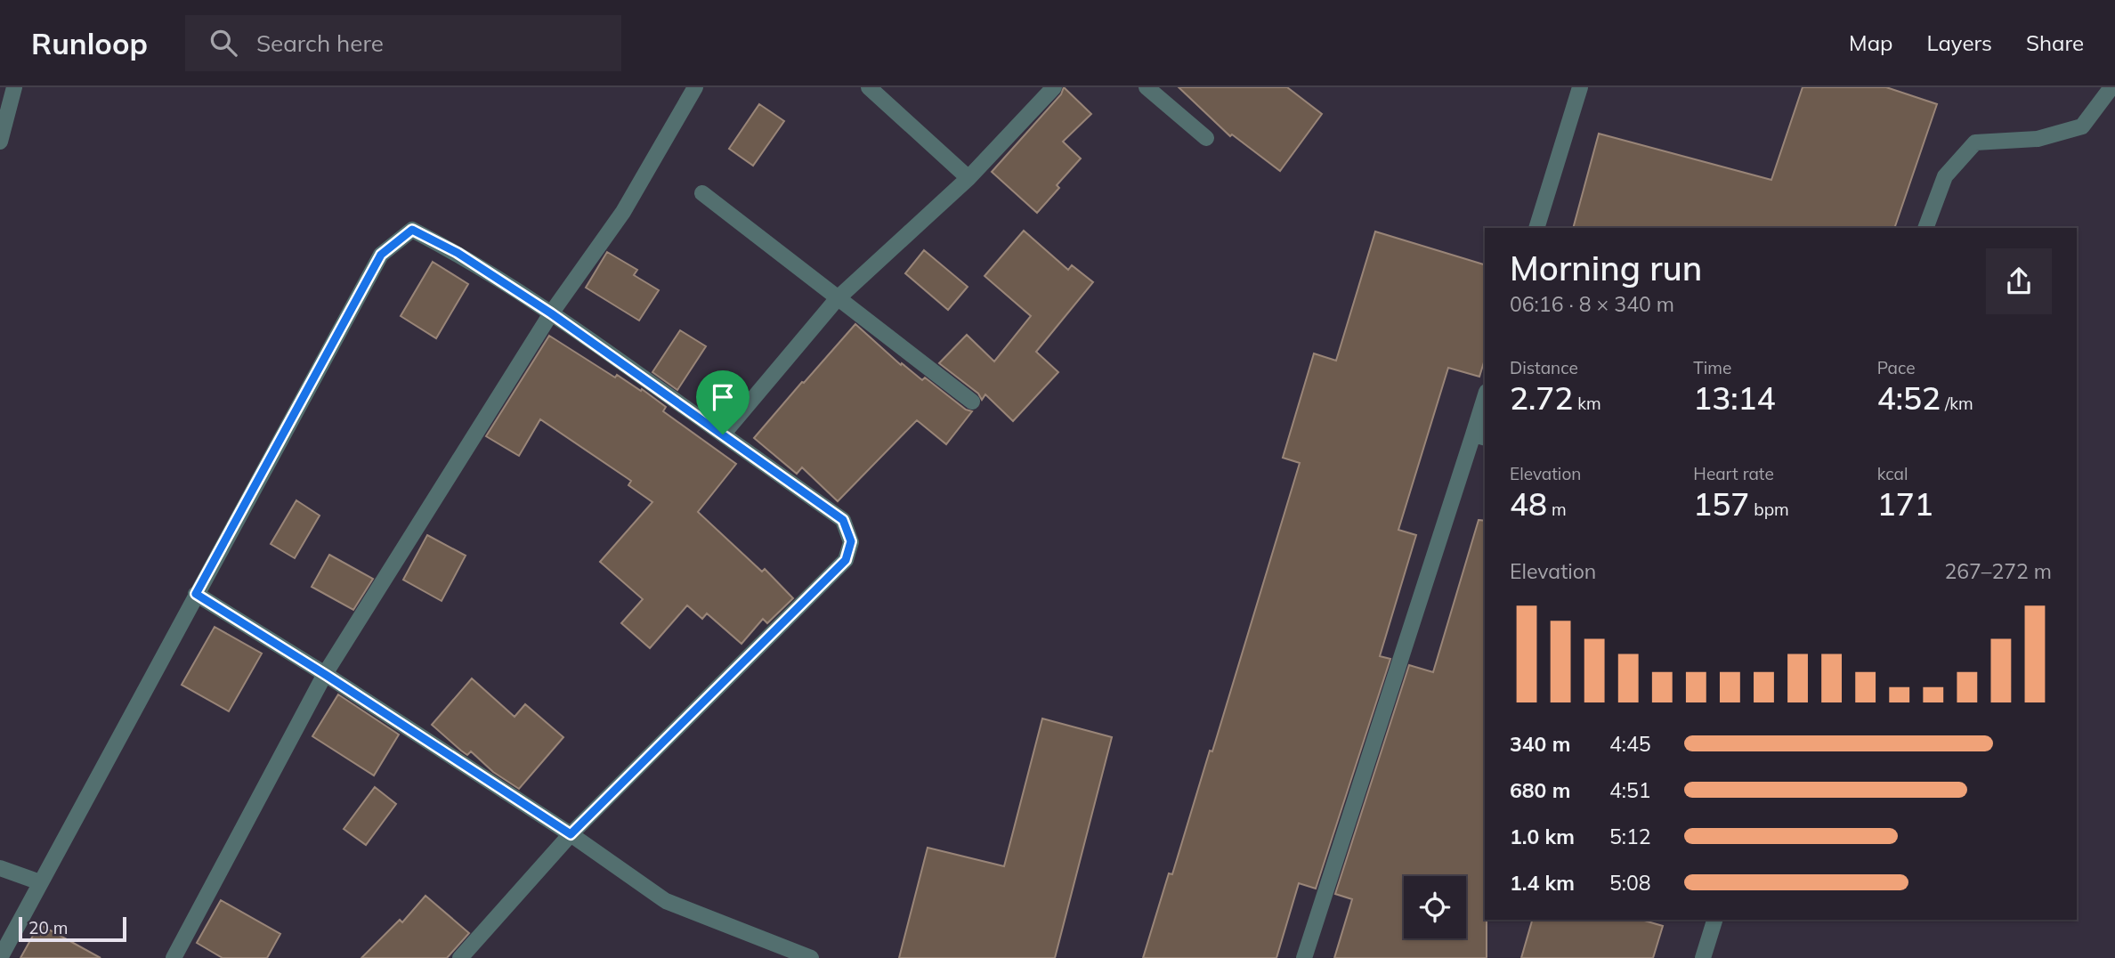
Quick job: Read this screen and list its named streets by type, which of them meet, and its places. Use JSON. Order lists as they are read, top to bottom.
{
  "scale_bar": "20 m",
  "page": {
    "header": "Runloop",
    "search": "Search here",
    "nav": ["Map", "Layers", "Share"],
    "heading": ["Morning run", "06:16 · 8 × 340 m"],
    "stats": [
      ["Distance", "2.72 km"],
      ["Time", "13:14"],
      ["Pace", "4:52 /km"],
      ["Elevation", "48 m"],
      ["Heart rate", "157 bpm"],
      ["kcal", "171"]
    ],
    "chart": ["Elevation", "267–272 m"],
    "list": [
      {
        "name": "340 m",
        "note": "4:45"
      },
      {
        "name": "680 m",
        "note": "4:51"
      },
      {
        "name": "1.0 km",
        "note": "5:12"
      },
      {
        "name": "1.4 km",
        "note": "5:08"
      }
    ],
    "scale": "20 m"
  }
}
